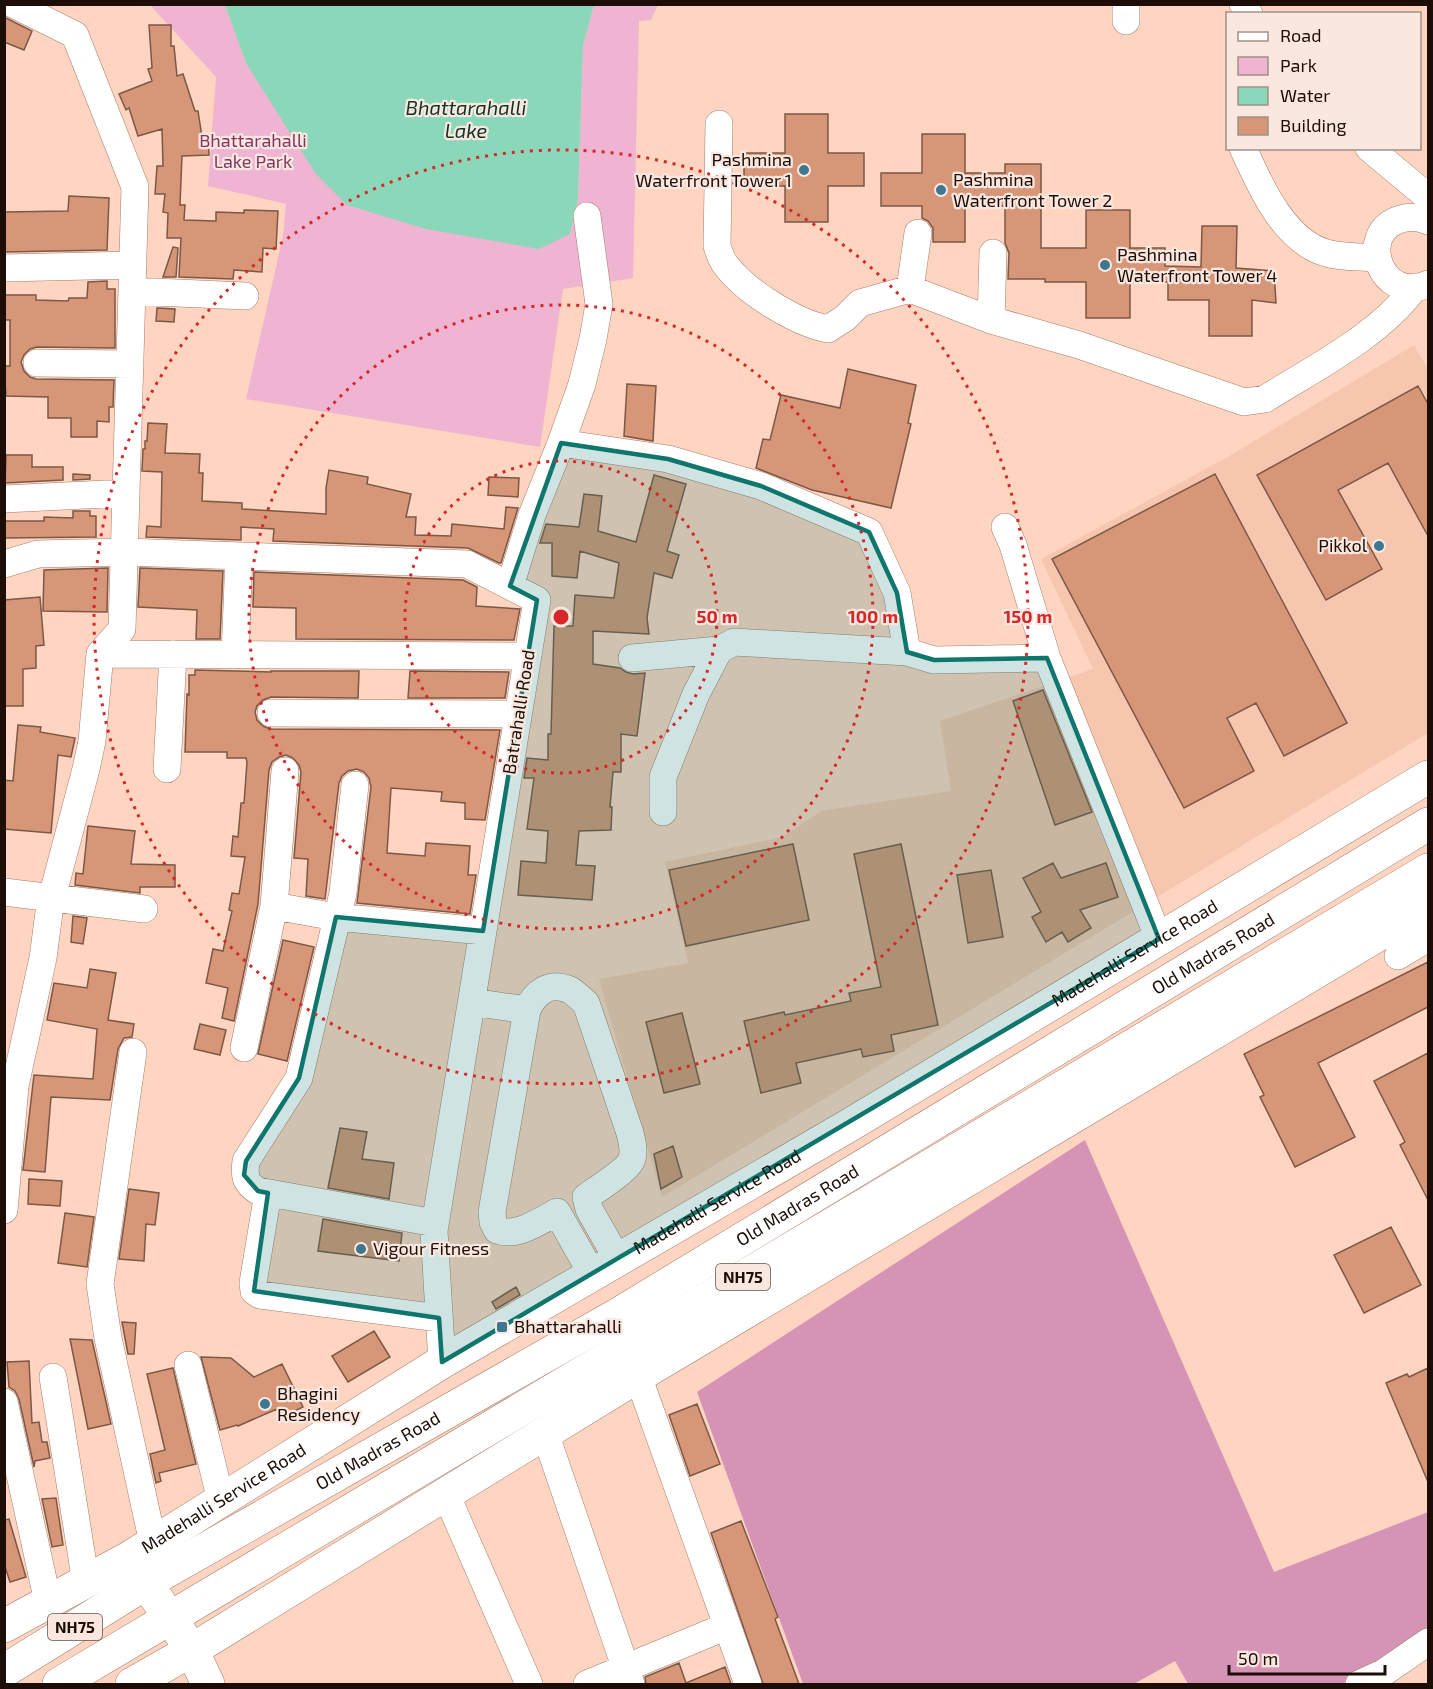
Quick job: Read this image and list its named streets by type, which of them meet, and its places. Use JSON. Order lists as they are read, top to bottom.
{
  "streets": {
    "main road": ["Madehalli Service Road", "Old Madras Road", "NH75"],
    "street": ["Batrahalli Road"]
  },
  "crossings": [
    ["Batrahalli Road", "Madehalli Service Road"]
  ],
  "water": ["Bhattarahalli Lake"],
  "parks": ["Bhattarahalli Lake Park"],
  "places": {
    "other": [
      "Pashmina Waterfront Tower 1",
      "Pashmina Waterfront Tower 2",
      "Pashmina Waterfront Tower 4",
      "Pikkol",
      "Vigour Fitness",
      "Bhagini Residency"
    ],
    "transit": ["Bhattarahalli"]
  },
  "legend": [
    "Road",
    "Park",
    "Water",
    "Building"
  ],
  "scale_bar": "50 m",
  "rings": ["50 m", "100 m", "150 m"]
}
